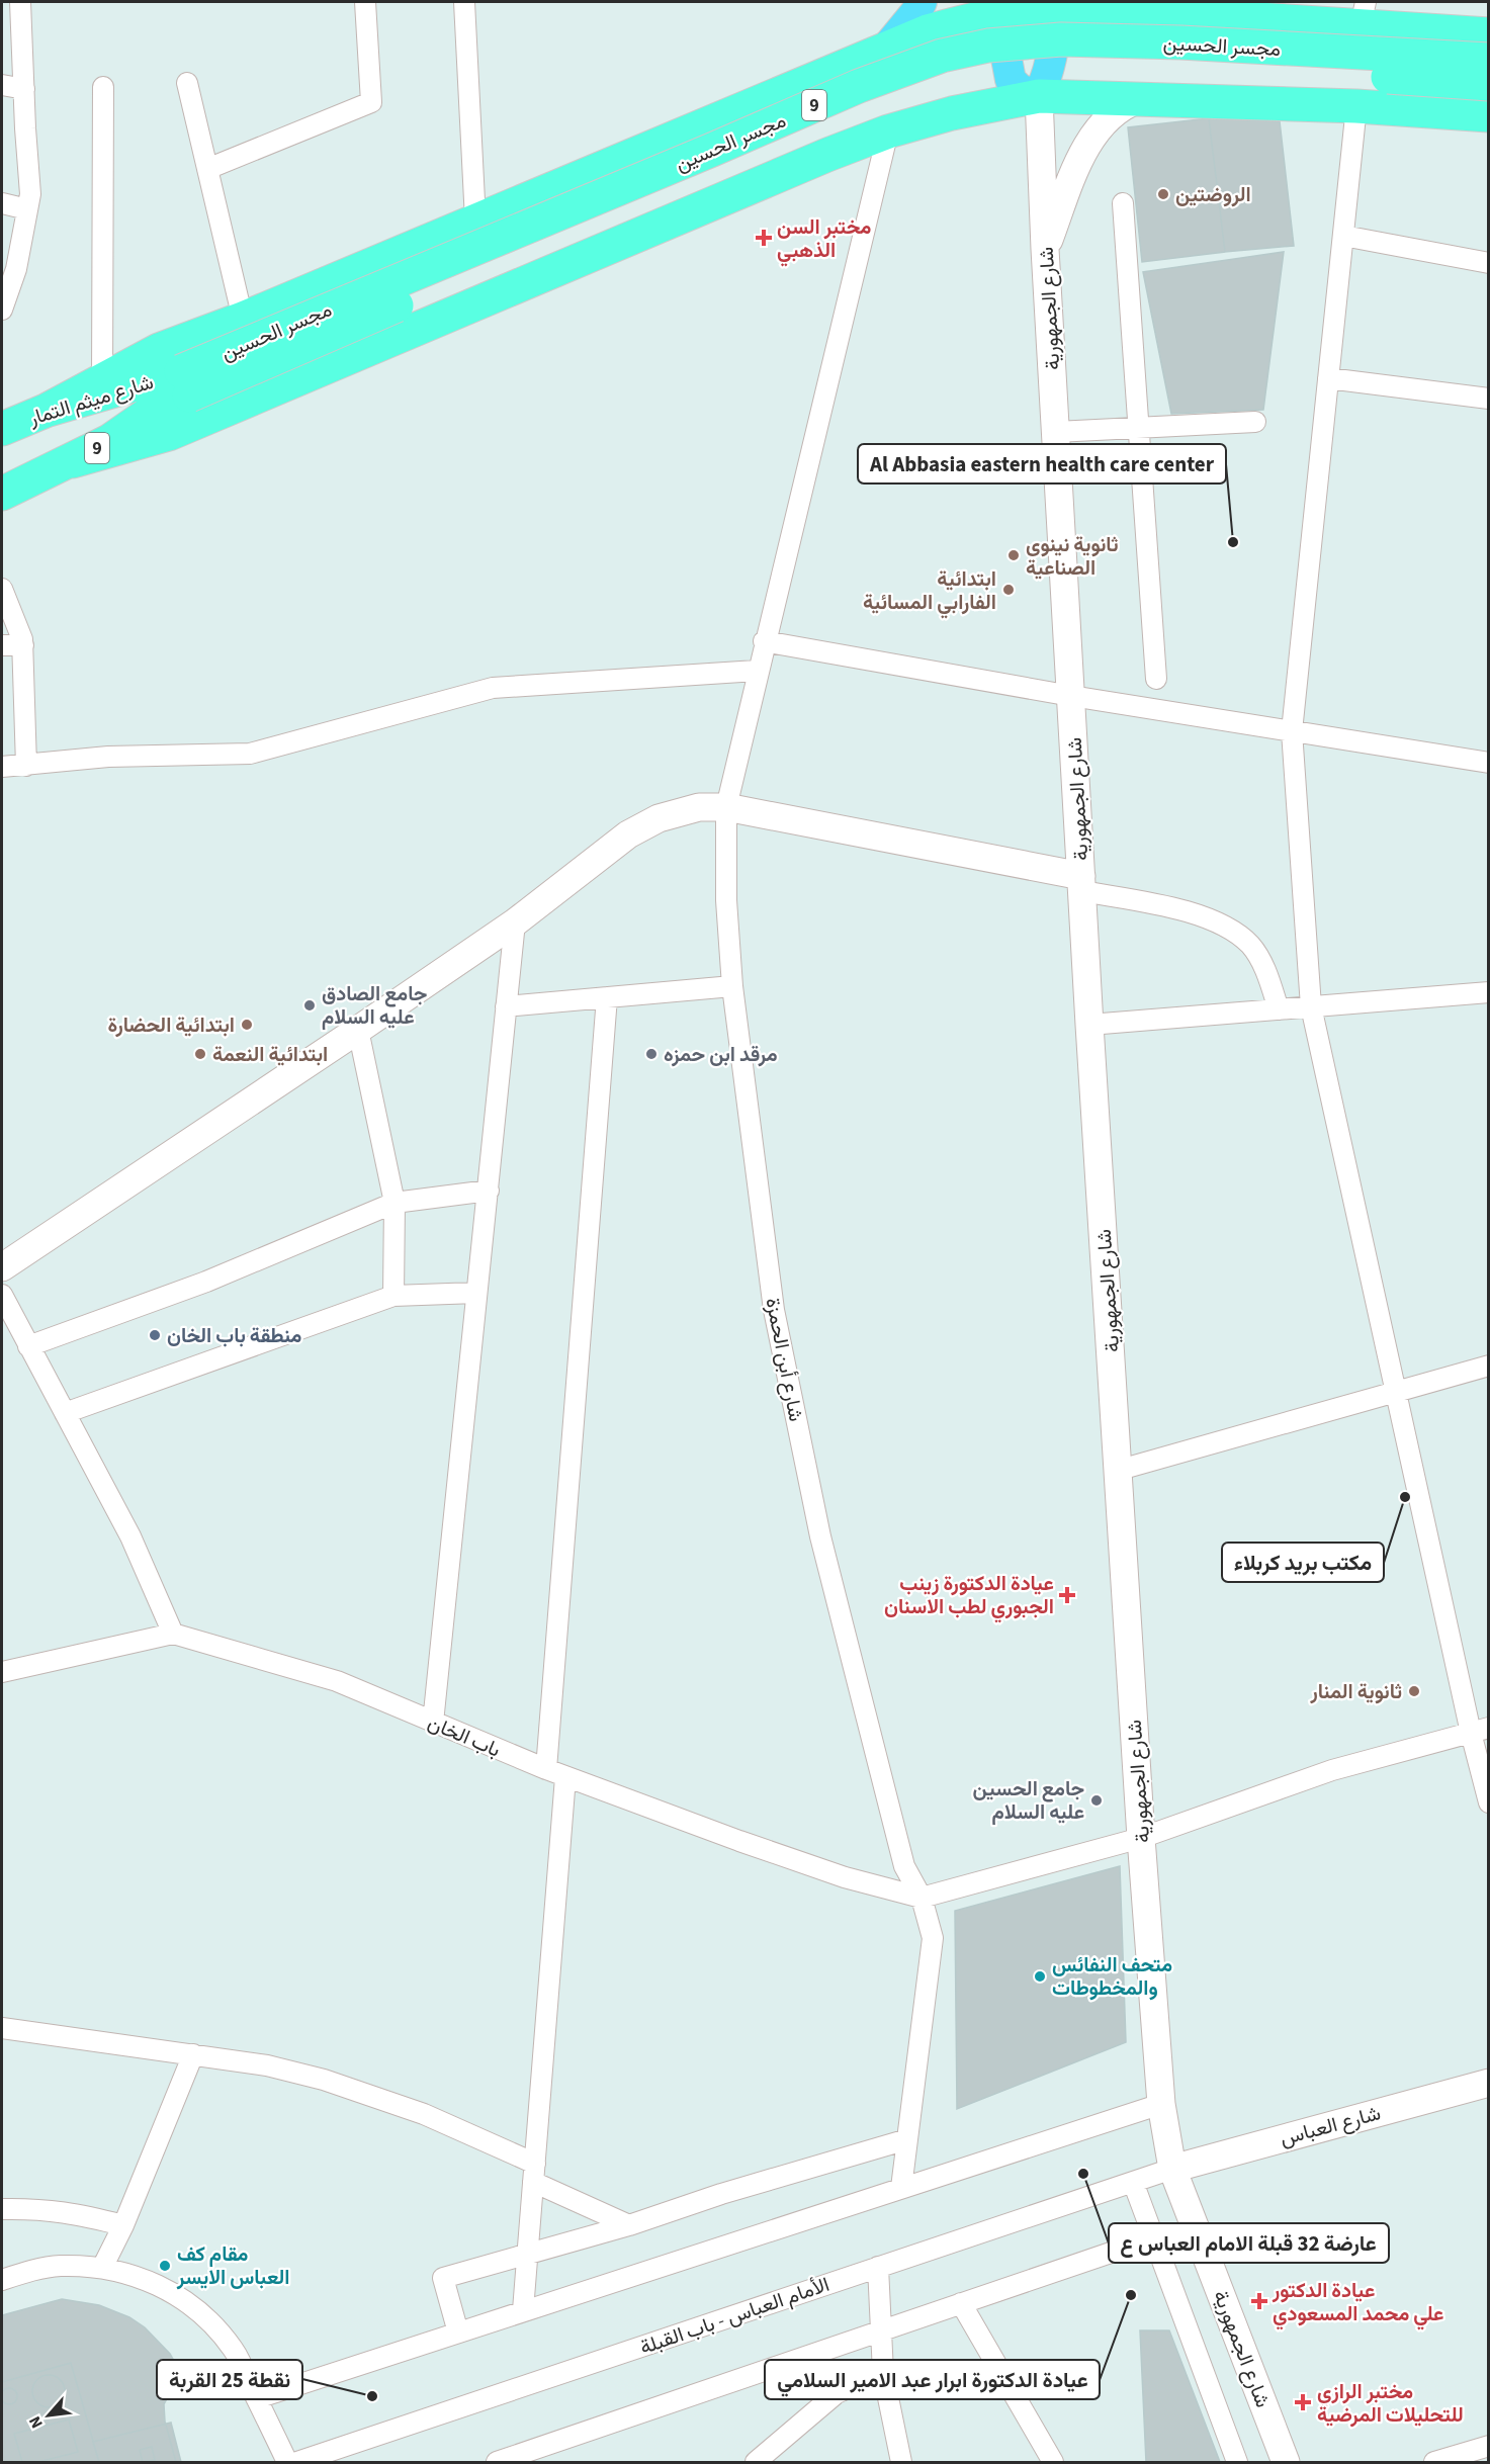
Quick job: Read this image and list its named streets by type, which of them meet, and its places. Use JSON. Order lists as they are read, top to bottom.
{
  "streets": {
    "highway": ["مجسر الحسين", "9", "شارع ميثم التمار"],
    "main road": ["شارع الجمهورية", "شارع العباس"],
    "street": ["شارع أبن الحمزة", "باب الخان", "الأمام العباس - باب القبلة"]
  },
  "crossings": [
    ["مجسر الحسين", "شارع ميثم التمار"],
    ["شارع الجمهورية", "شارع العباس"],
    ["شارع الجمهورية", "الأمام العباس - باب القبلة"],
    ["شارع أبن الحمزة", "باب الخان"],
    ["شارع العباس", "الأمام العباس - باب القبلة"]
  ],
  "places": {
    "other": [
      "الروضتين",
      "Al Abbasia eastern health care center",
      "ثانوية نينوى الصناعية",
      "ابتدائية الفارابي المسائية",
      "جامع الصادق عليه السلام",
      "ابتدائية الحضارة",
      "ابتدائية النعمة",
      "مرقد ابن حمزه",
      "منطقة باب الخان",
      "مكتب بريد كربلاء",
      "ثانوية المنار",
      "جامع الحسين عليه السلام",
      "متحف النفائس والمخطوطات",
      "عارضة 32 قبلة الامام العباس ع",
      "مقام كف العباس الايسر",
      "عيادة الدكتورة ابرار عبد الامير السلامي",
      "نقطة 25 القربة"
    ],
    "health": [
      "مختبر السن الذهبي",
      "عيادة الدكتورة زينب الجبوري لطب الاسنان",
      "عيادة الدكتور علي محمد المسعودي",
      "مختبر الرازي للتحليلات المرضية"
    ]
  },
  "north": "bottom left"
}
